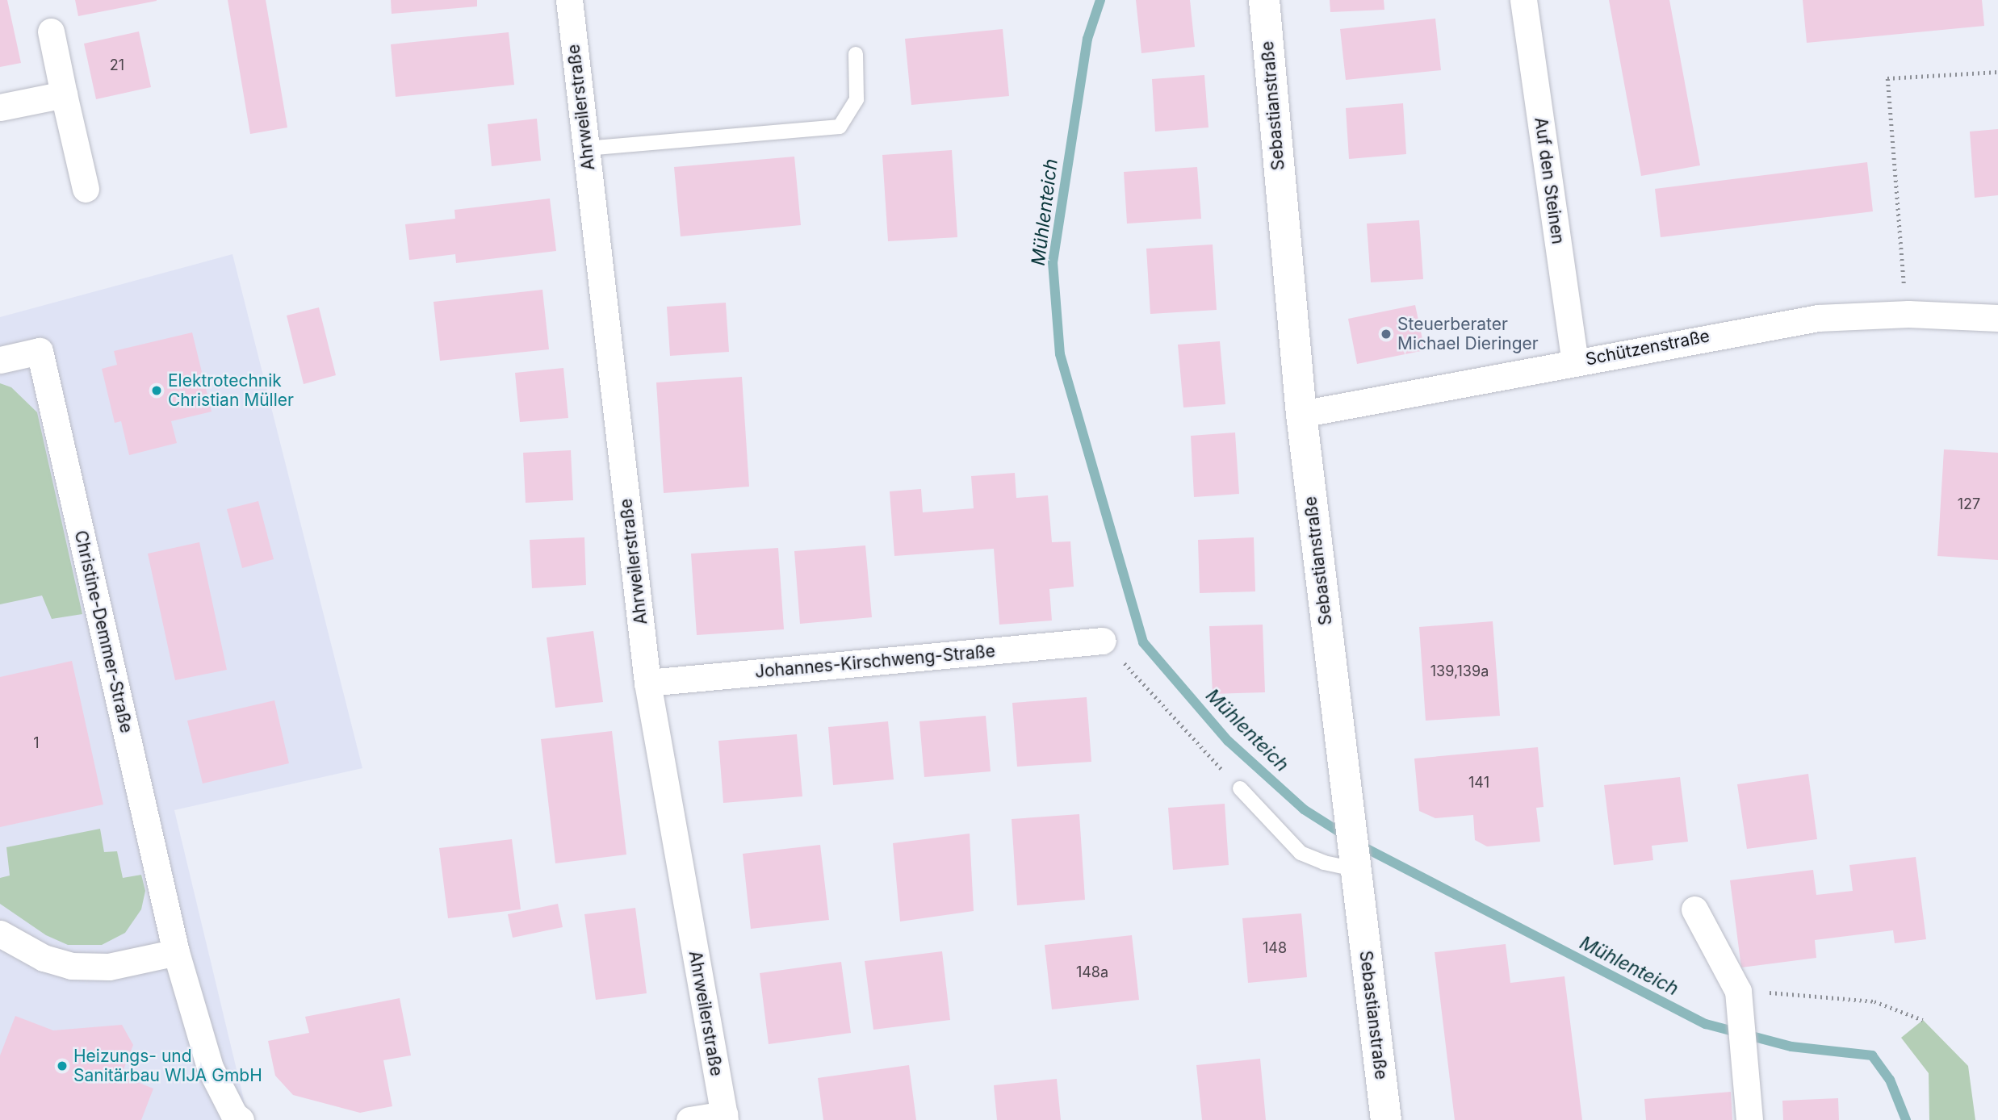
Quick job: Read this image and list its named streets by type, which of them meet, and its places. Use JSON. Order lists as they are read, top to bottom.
{
  "streets": {
    "street": [
      "Sebastianstraße",
      "Ahrweilerstraße",
      "Auf den Steinen",
      "Schützenstraße",
      "Christine-Demmer-Straße",
      "Johannes-Kirschweng-Straße"
    ]
  },
  "crossings": [
    ["Sebastianstraße", "Schützenstraße"],
    ["Ahrweilerstraße", "Johannes-Kirschweng-Straße"],
    ["Auf den Steinen", "Schützenstraße"]
  ],
  "water": ["Mühlenteich"],
  "places": ["Steuerberater Michael Dieringer", "Elektrotechnik Christian Müller", "Heizungs- und Sanitärbau WIJA GmbH"],
  "house_numbers": [
    "21",
    "127",
    "139,139a",
    "1",
    "141",
    "148",
    "148a"
  ]
}
